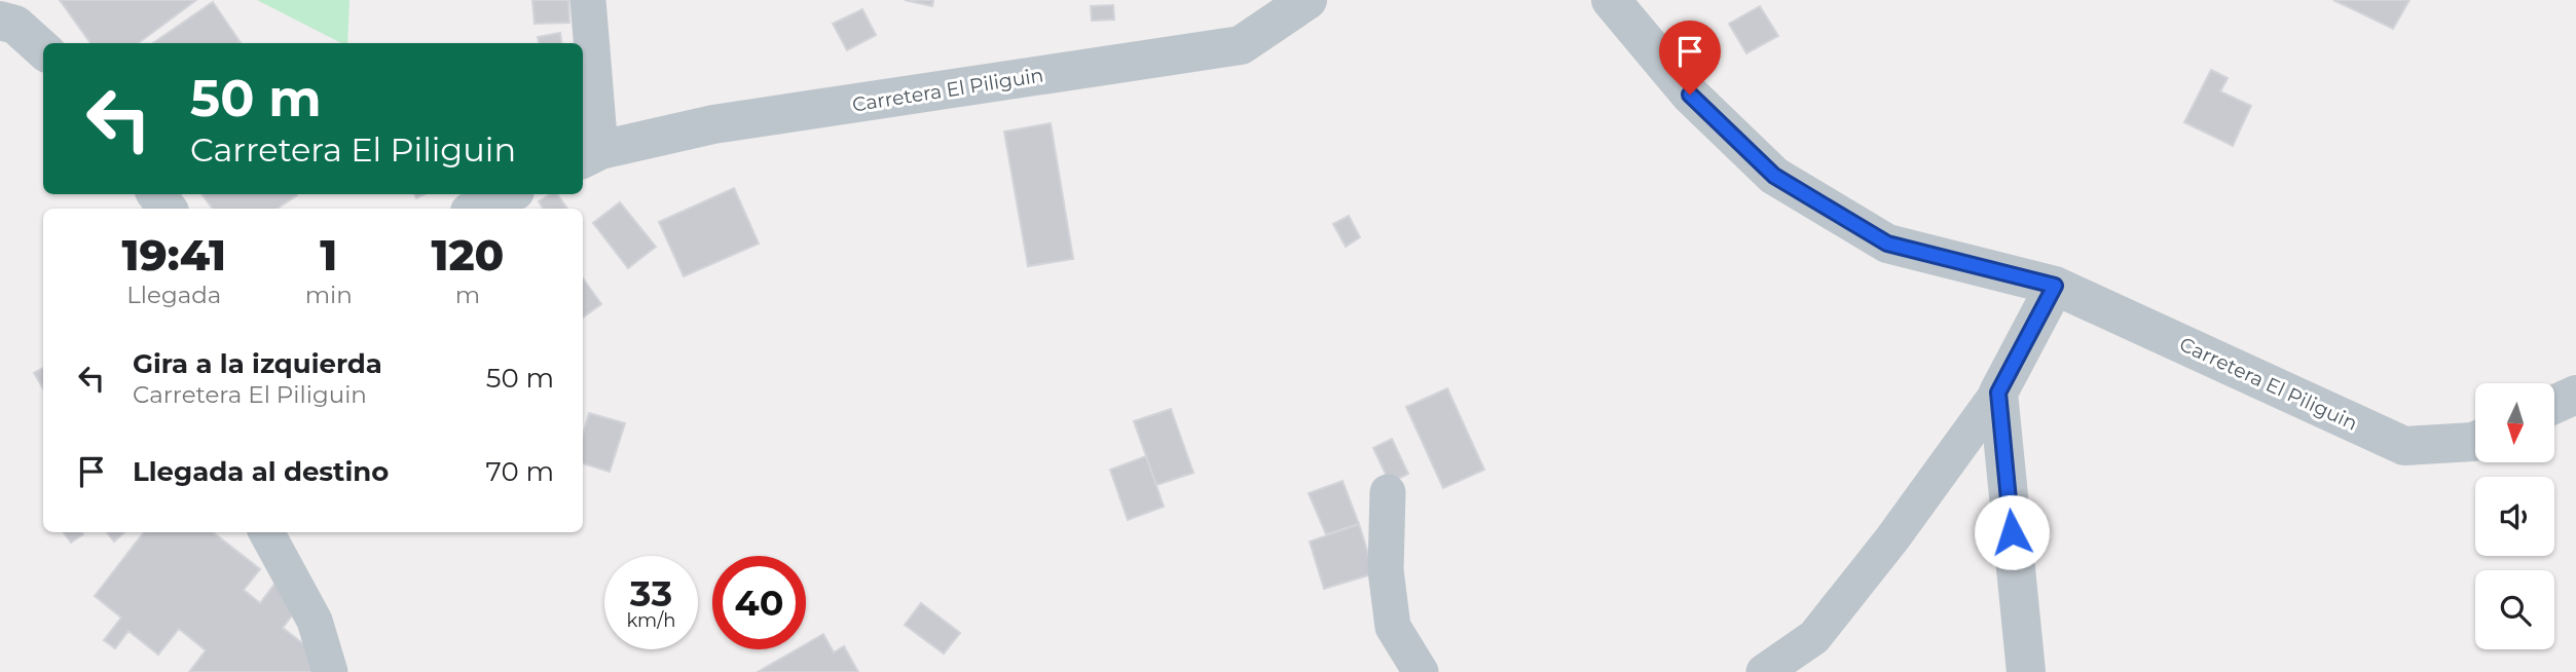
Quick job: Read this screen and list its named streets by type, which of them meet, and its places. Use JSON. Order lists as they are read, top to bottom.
{
  "streets": {
    "street": ["Carretera El Piliguin"]
  },
  "north": "bottom",
  "page": {
    "turn": ["50 m", "Carretera El Piliguin"],
    "eta": [
      "19:41",
      "Llegada",
      "1",
      "min",
      "120",
      "m"
    ],
    "list": [
      {
        "name": "Gira a la izquierda",
        "note": "Carretera El Piliguin",
        "value": "50 m"
      },
      {
        "name": "Llegada al destino",
        "value": "70 m"
      }
    ],
    "speed": "33 km/h",
    "limit": "40"
  }
}
